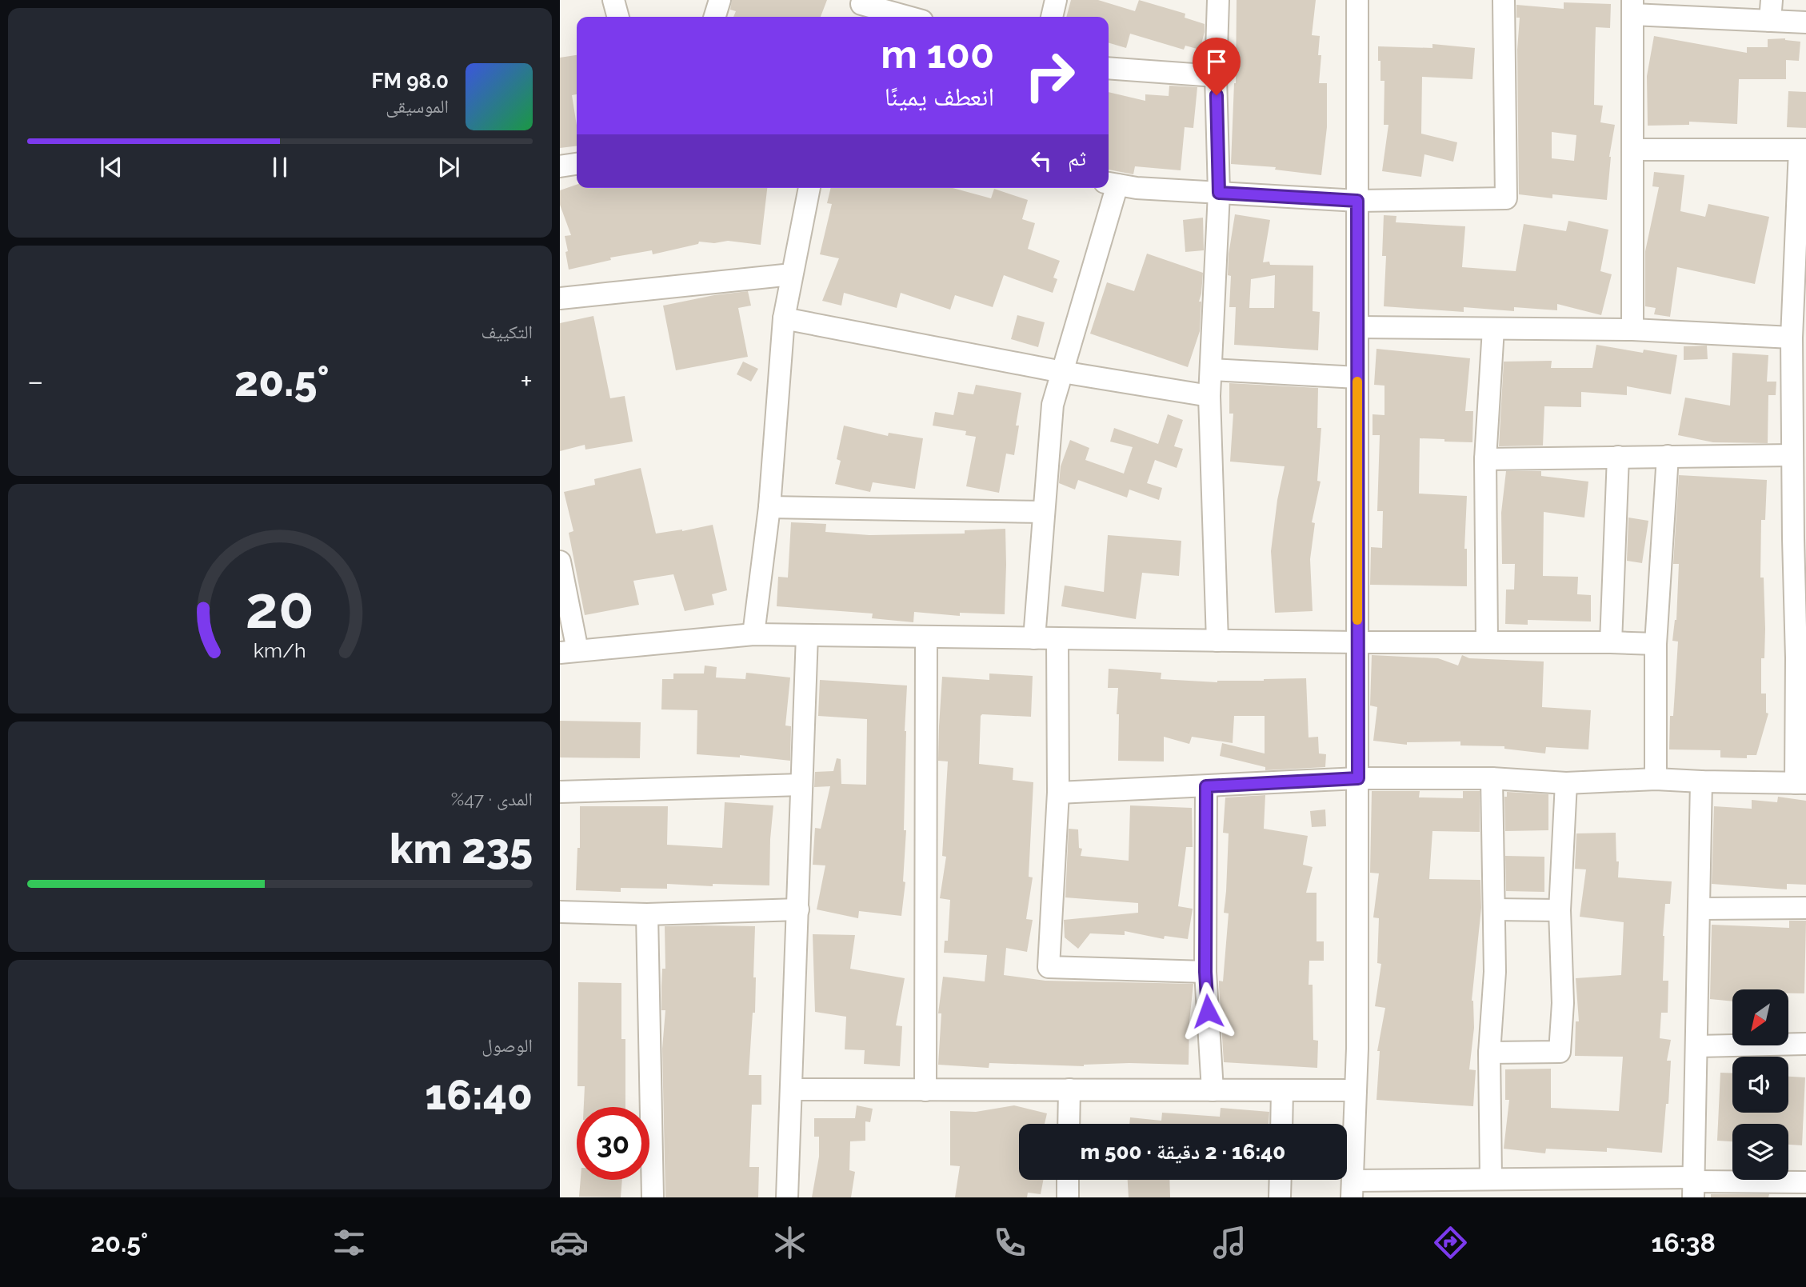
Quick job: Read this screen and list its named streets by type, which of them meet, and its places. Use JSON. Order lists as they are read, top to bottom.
{
  "north": "bottom left",
  "page": {
    "turn": ["100 m", "انعطف يمينًا"],
    "song": ["98.0 FM", "الموسيقى"],
    "then": "ثم",
    "tile": [
      "التكييف",
      ["المدى · 47%", "235 km"],
      ["الوصول", "16:40"]
    ],
    "heat": ["−", "20.5°", "+"],
    "limit": "30",
    "trip": "16:40 · 2 دقيقة · 500 m",
    "tabs": ["16:38", "20.5°"],
    "gauge": ["20", "km/h"]
  }
}
